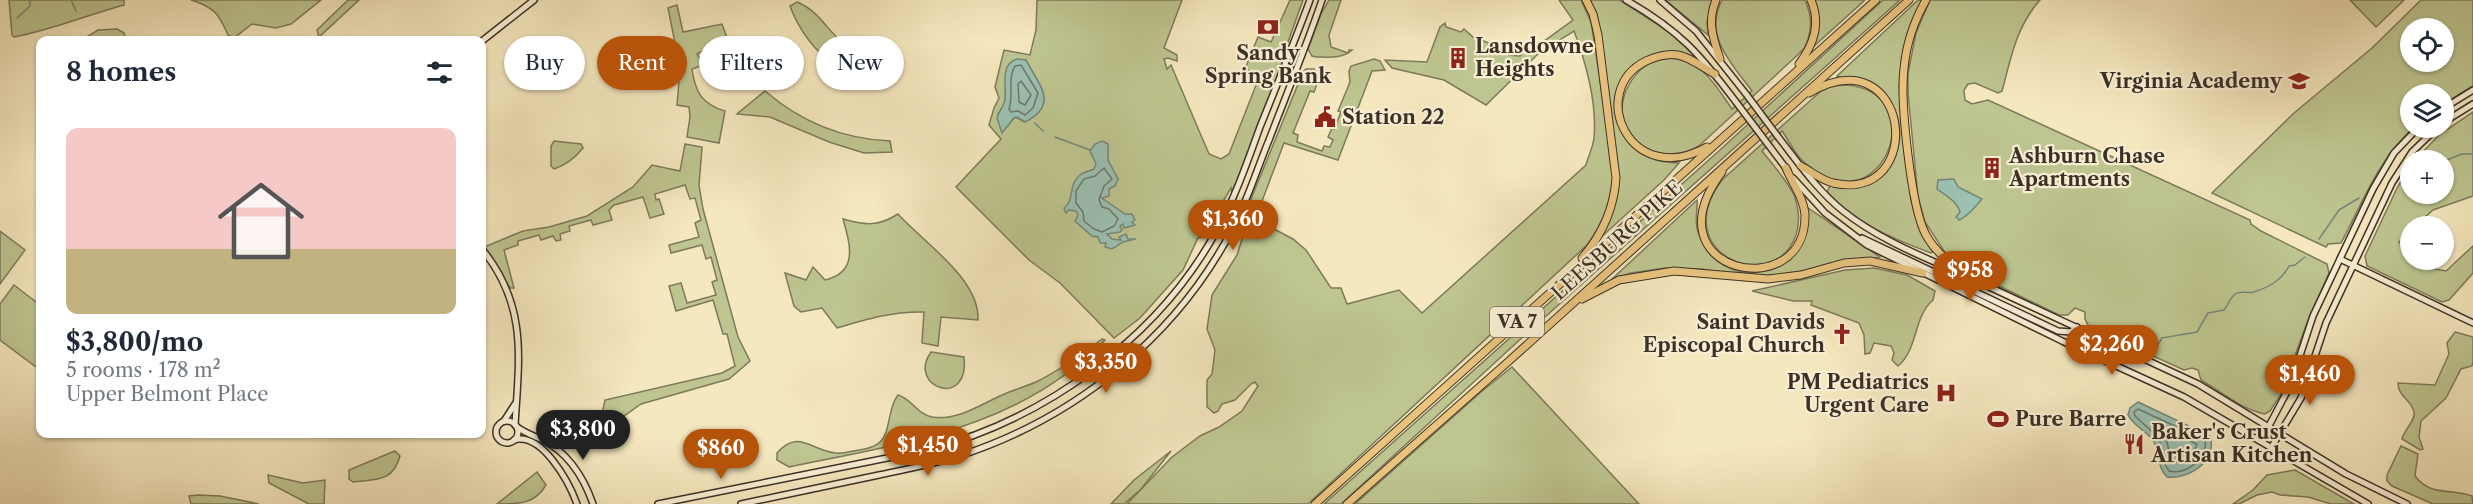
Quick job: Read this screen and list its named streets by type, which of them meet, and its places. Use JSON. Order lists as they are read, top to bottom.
{
  "streets": {
    "highway": ["LEESBURG PIKE", "VA 7"]
  },
  "places": {
    "bank": ["Sandy Spring Bank"],
    "building": ["Lansdowne Heights", "Ashburn Chase Apartments"],
    "school or university": ["Virginia Academy"],
    "public building": ["Station 22"],
    "church": ["Saint Davids Episcopal Church"],
    "hospital": ["PM Pediatrics Urgent Care"],
    "sports": ["Pure Barre"],
    "restaurant": ["Baker's Crust Artisan Kitchen"]
  },
  "page": {
    "map_buttons": ["+", "−"],
    "chip": [
      "Buy",
      "Rent",
      "Filters",
      "New"
    ],
    "heading": "8 homes",
    "list": [
      {
        "name": "$3,800/mo",
        "note": "5 rooms · 178 m² · Upper Belmont Place"
      }
    ],
    "price": [
      "$1,360",
      "$958",
      "$2,260",
      "$3,350",
      "$1,460",
      "$3,800",
      "$1,450",
      "$860"
    ]
  }
}
